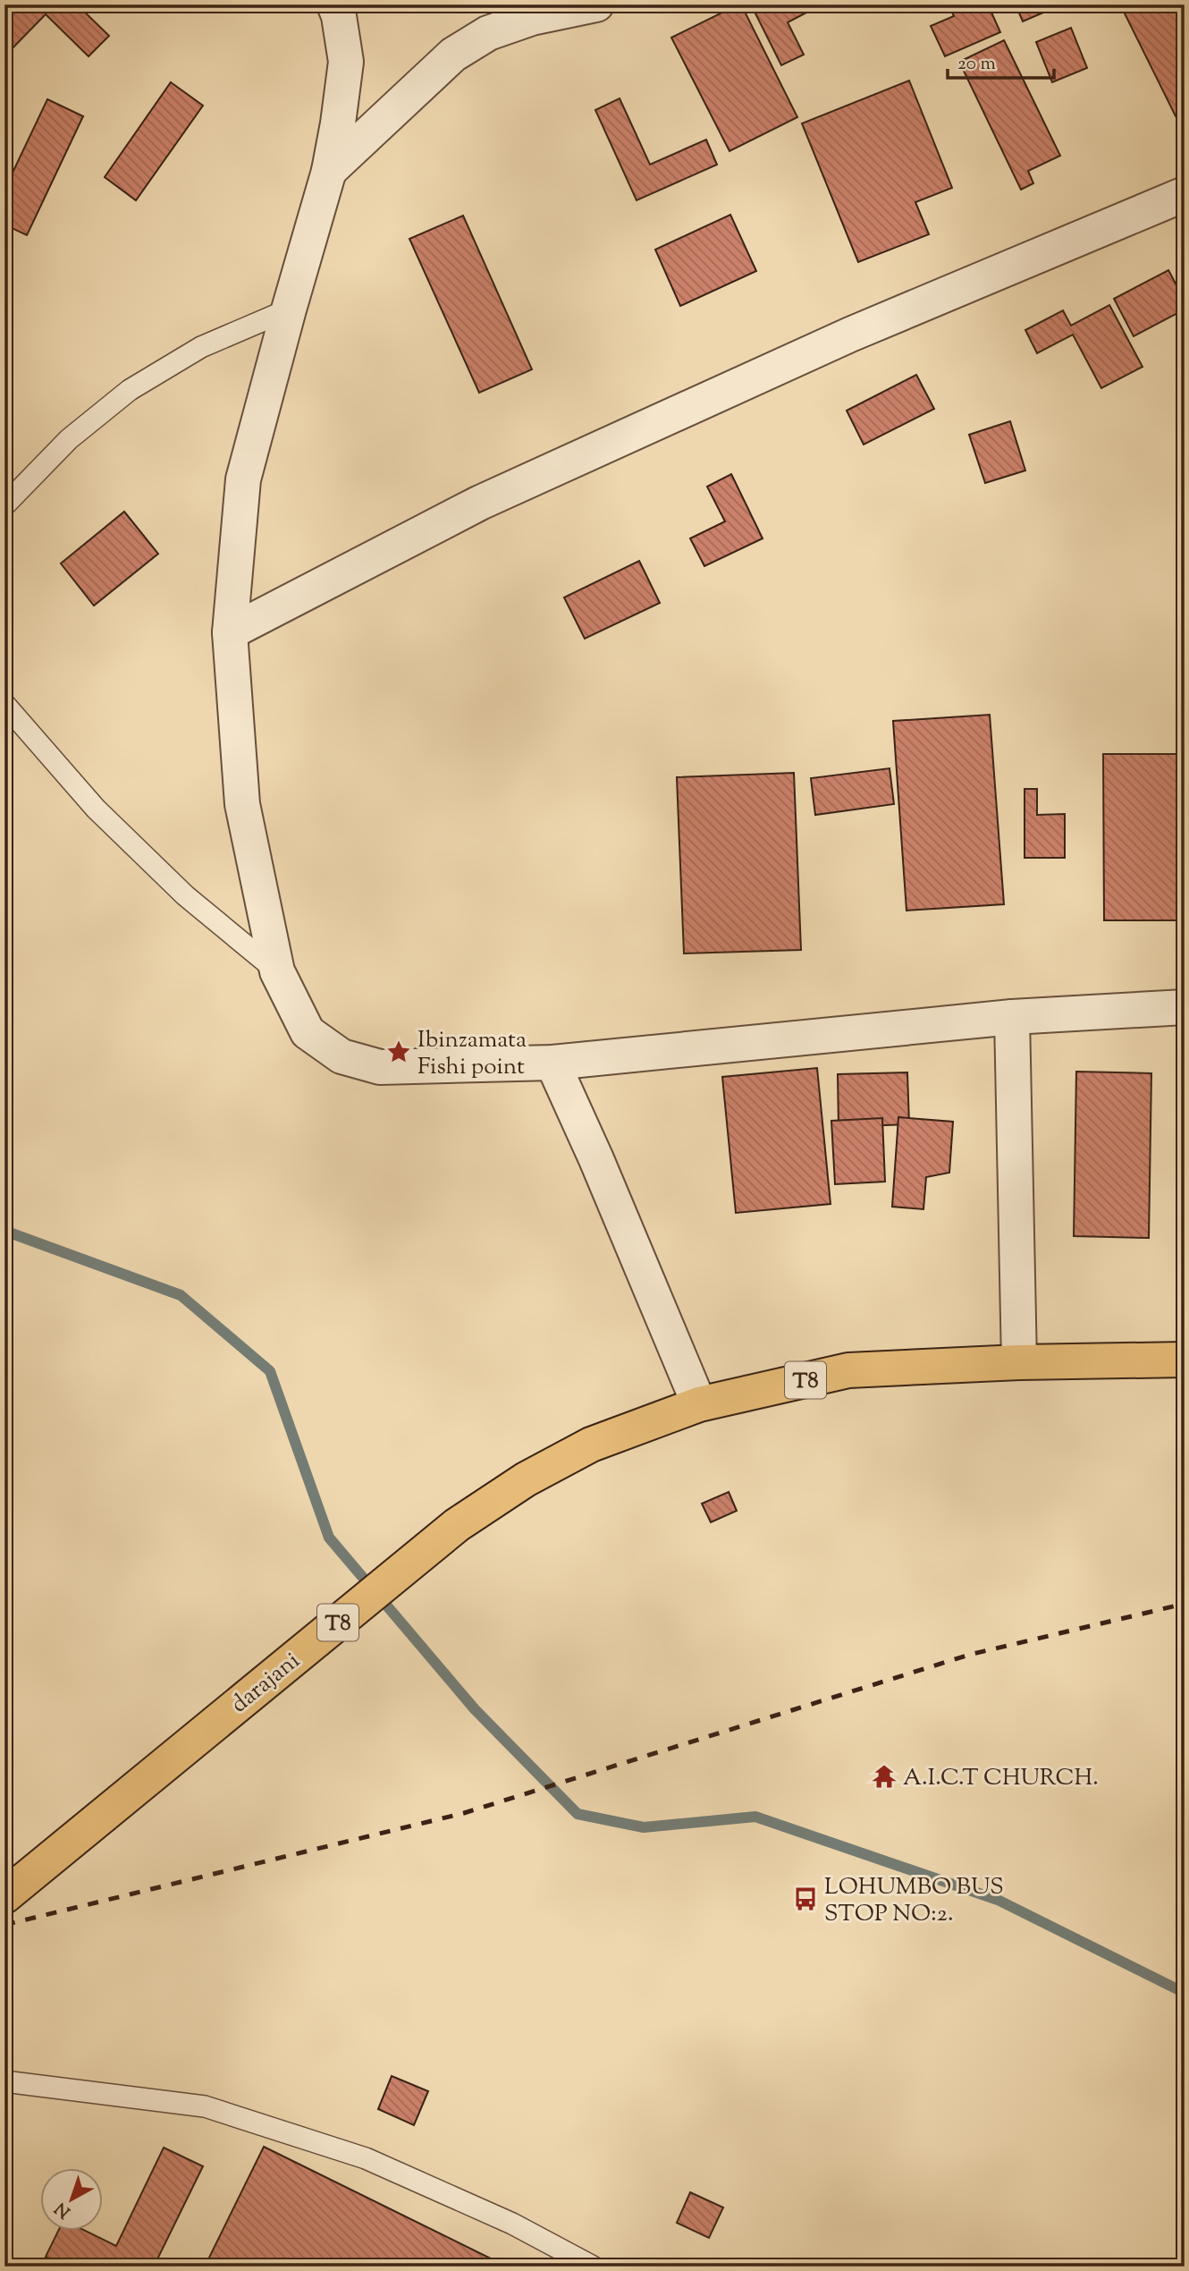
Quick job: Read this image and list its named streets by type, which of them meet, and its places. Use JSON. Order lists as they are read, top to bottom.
{
  "streets": {
    "highway": ["T8", "darajani"]
  },
  "crossings": [
    ["T8", "darajani"]
  ],
  "places": {
    "place": ["Ibinzamata Fishi point"],
    "temple": ["A.I.C.T CHURCH."],
    "bus stop": ["LOHUMBO BUS STOP NO:2."]
  },
  "scale_bar": "20 m",
  "north": "bottom left"
}
